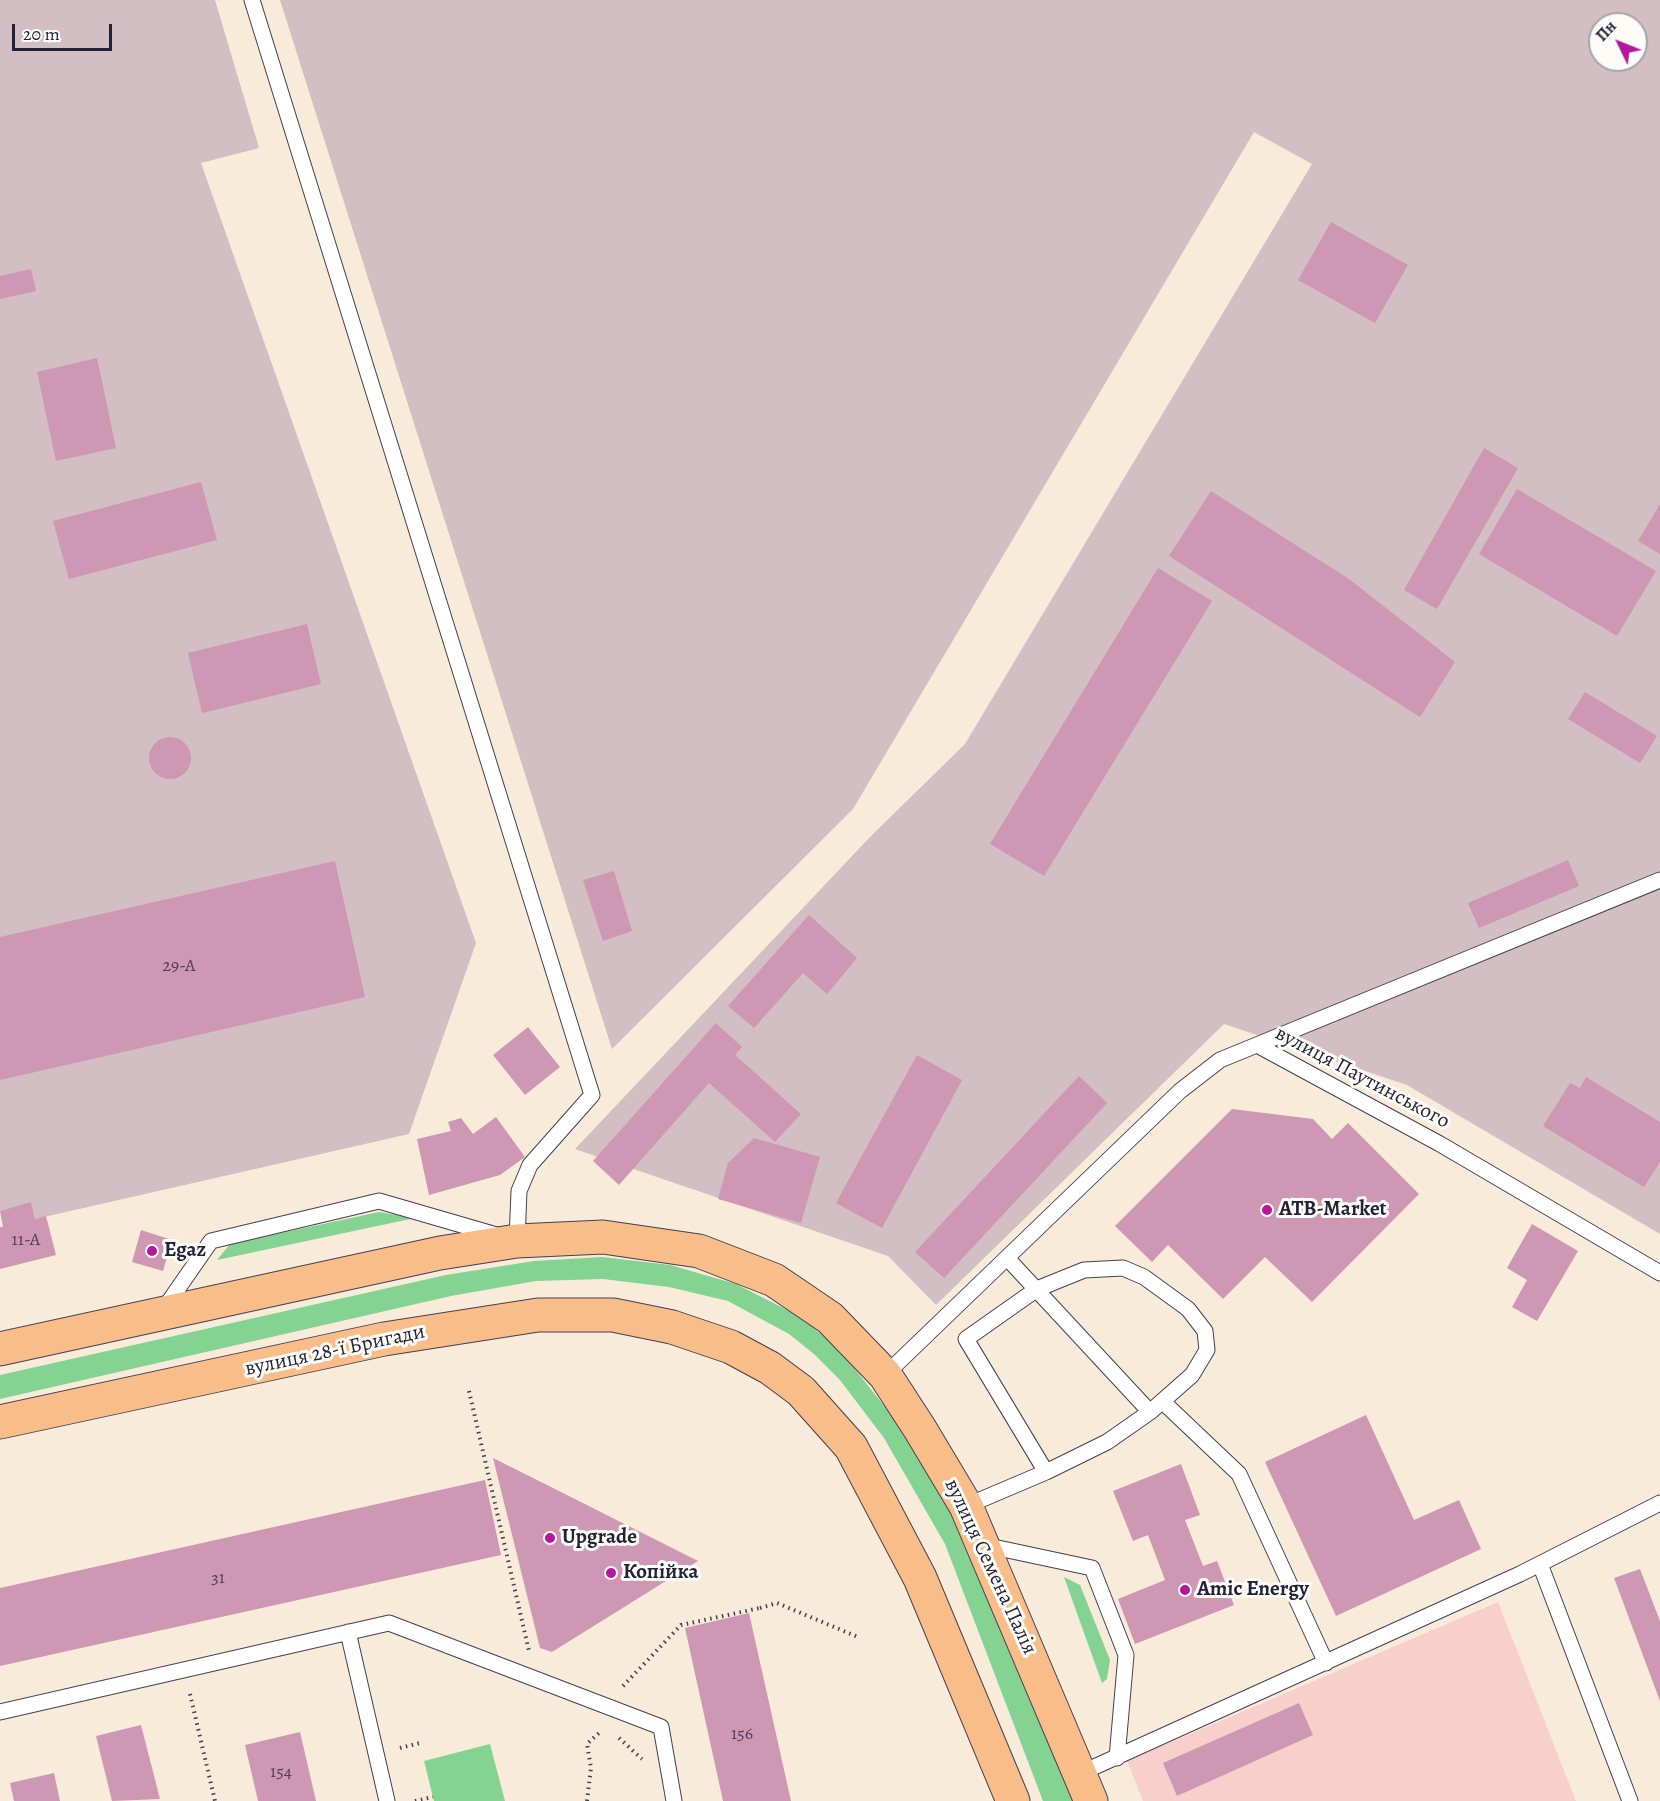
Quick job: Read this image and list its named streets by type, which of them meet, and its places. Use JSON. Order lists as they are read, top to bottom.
{
  "streets": {
    "main road": ["вулиця 28-ї Бригади", "вулиця Семена Палія"],
    "lane": ["вулиця Паутинського"]
  },
  "crossings": [
    ["вулиця Паутинського", "вулиця Семена Палія"]
  ],
  "places": [
    "ATB-Market",
    "Egaz",
    "Upgrade",
    "Копійка",
    "Amic Energy"
  ],
  "house_numbers": [
    "29-А",
    "11-А",
    "31",
    "156",
    "154"
  ],
  "scale_bar": "20 m",
  "north": "top left"
}
